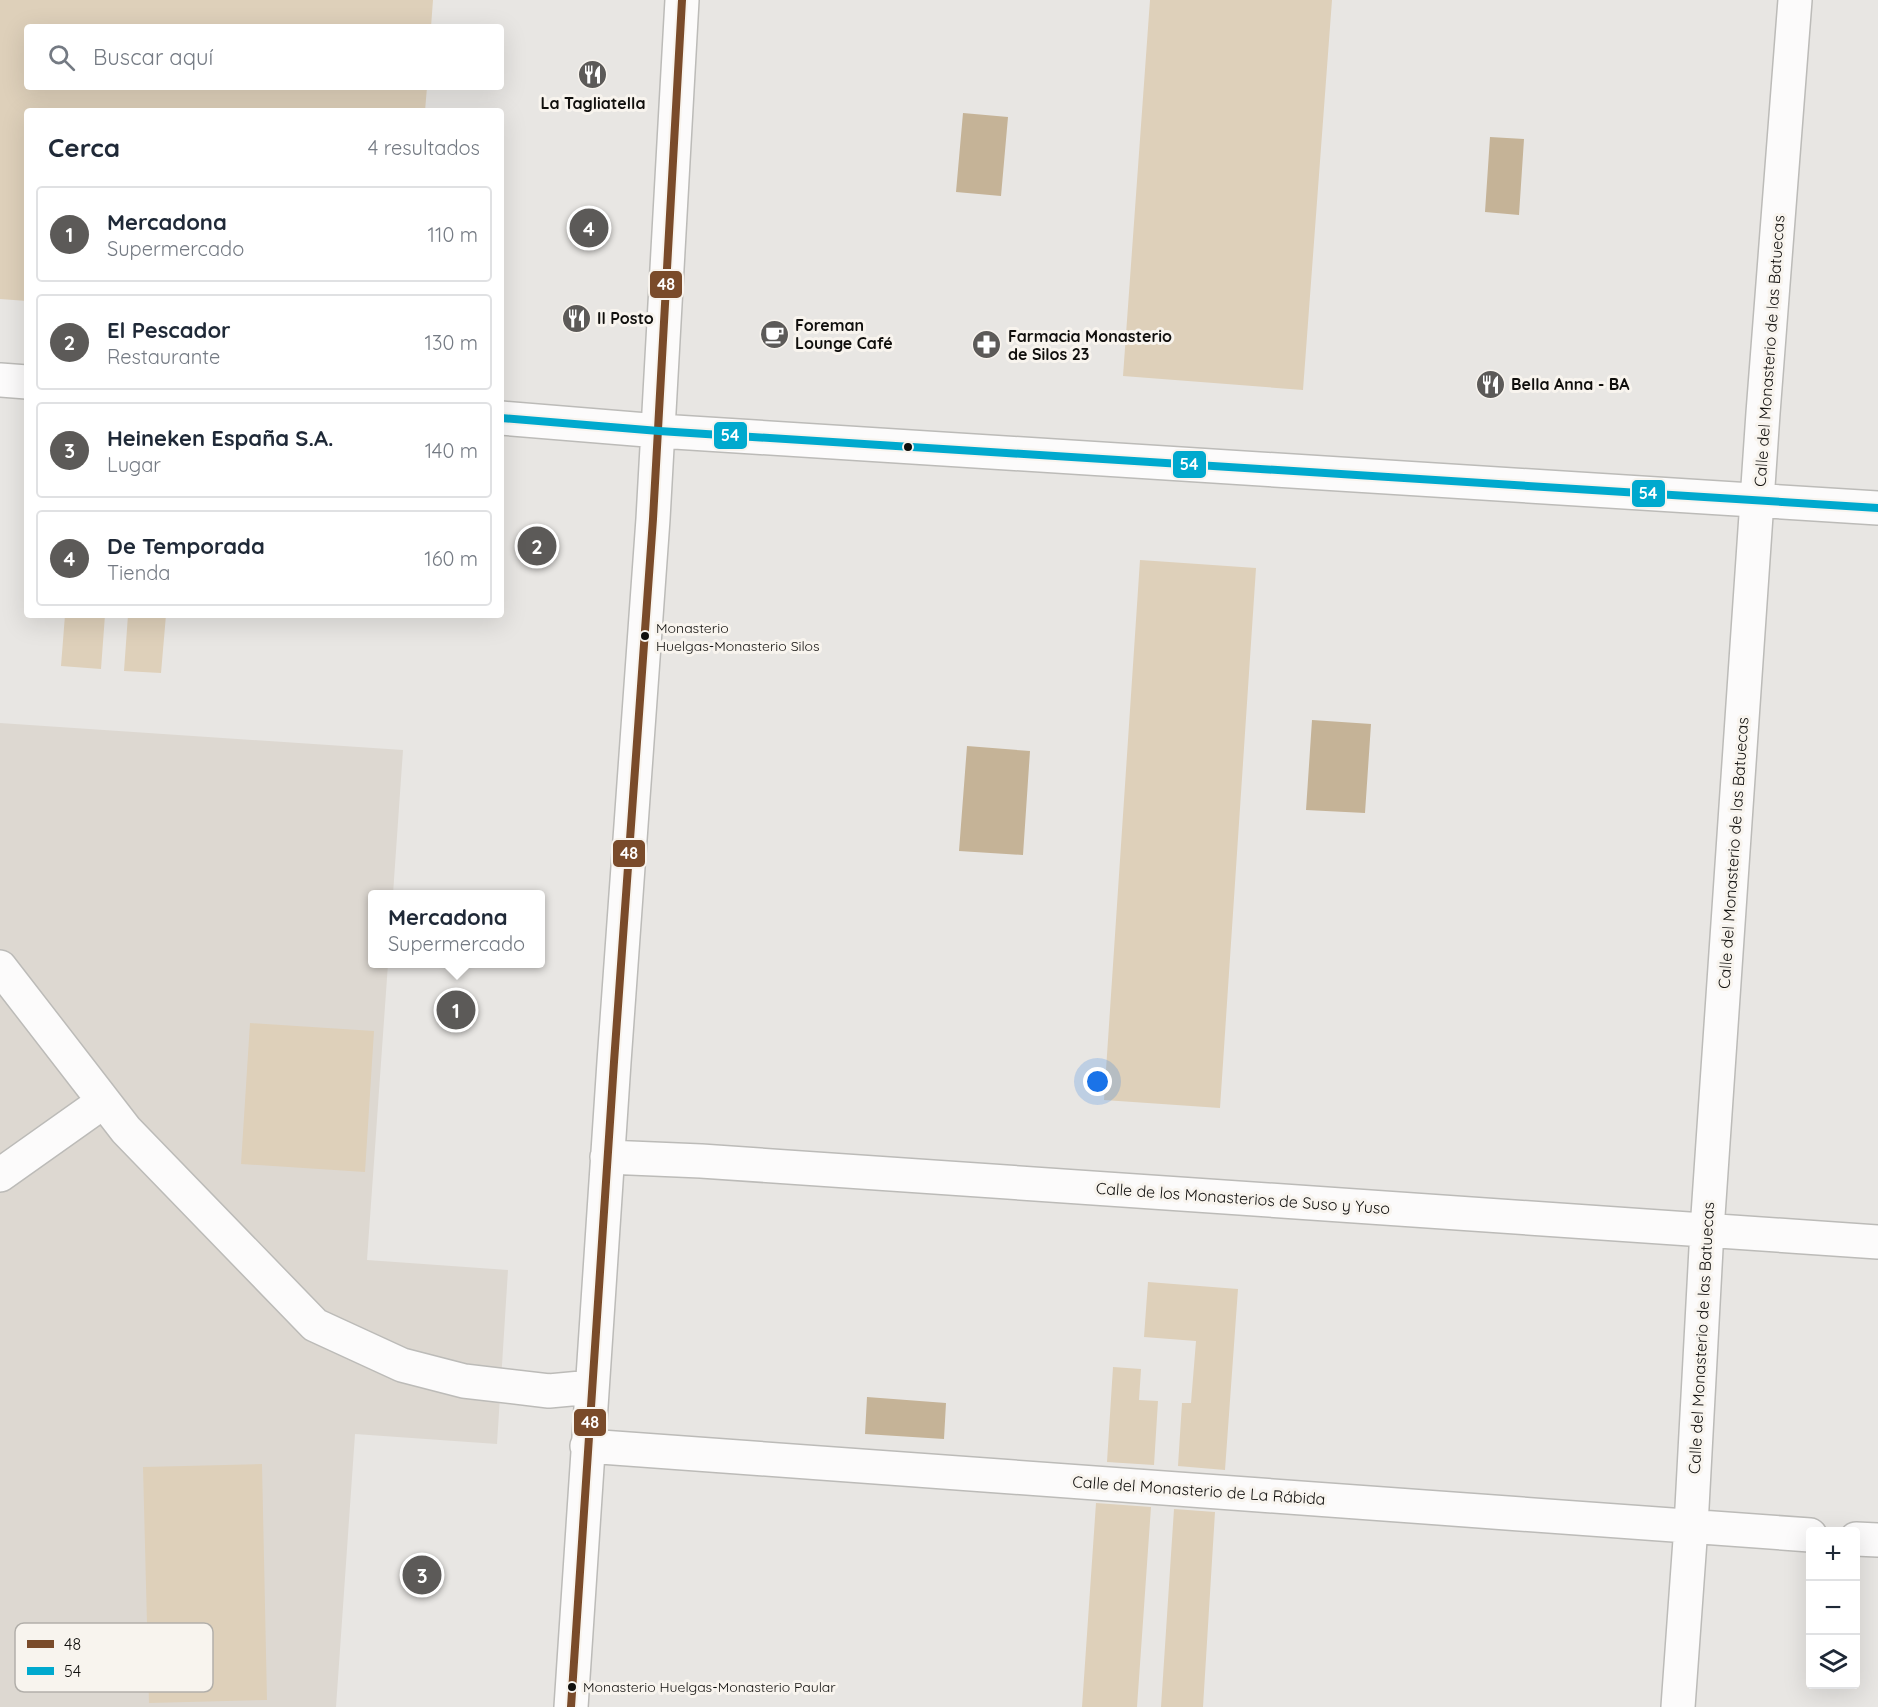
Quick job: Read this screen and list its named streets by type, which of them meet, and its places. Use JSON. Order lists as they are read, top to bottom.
{
  "streets": {
    "street": ["Calle del Monasterio de las Batuecas", "Calle de los Monasterios de Suso y Yuso", "Calle del Monasterio de La Rábida"]
  },
  "crossings": [
    ["Calle del Monasterio de las Batuecas", "Calle de los Monasterios de Suso y Yuso"],
    ["Calle del Monasterio de las Batuecas", "Calle del Monasterio de La Rábida"]
  ],
  "places": {
    "restaurant": ["La Tagliatella", "Il Posto", "Bella Anna - BA"],
    "cafe": ["Foreman Lounge Café"],
    "pharmacy": ["Farmacia Monasterio de Silos 23"],
    "other": ["Monasterio Huelgas-Monasterio Silos", "Monasterio Huelgas-Monasterio Paular"]
  },
  "lines": ["transit line 48", "transit line 54"],
  "legend": ["48", "54"],
  "page": {
    "search": "Buscar aquí",
    "heading": ["Cerca", "4 resultados"],
    "list": [
      {
        "mark": "1",
        "name": "Mercadona",
        "note": "Supermercado",
        "value": "110 m"
      },
      {
        "mark": "2",
        "name": "El Pescador",
        "note": "Restaurante",
        "value": "130 m"
      },
      {
        "mark": "3",
        "name": "Heineken España S.A.",
        "note": "Lugar",
        "value": "140 m"
      },
      {
        "mark": "4",
        "name": "De Temporada",
        "note": "Tienda",
        "value": "160 m"
      }
    ],
    "pins": [
      "4",
      "2",
      "1",
      "3"
    ],
    "popup": ["Mercadona", "Supermercado"],
    "map_buttons": ["+", "−"]
  }
}
